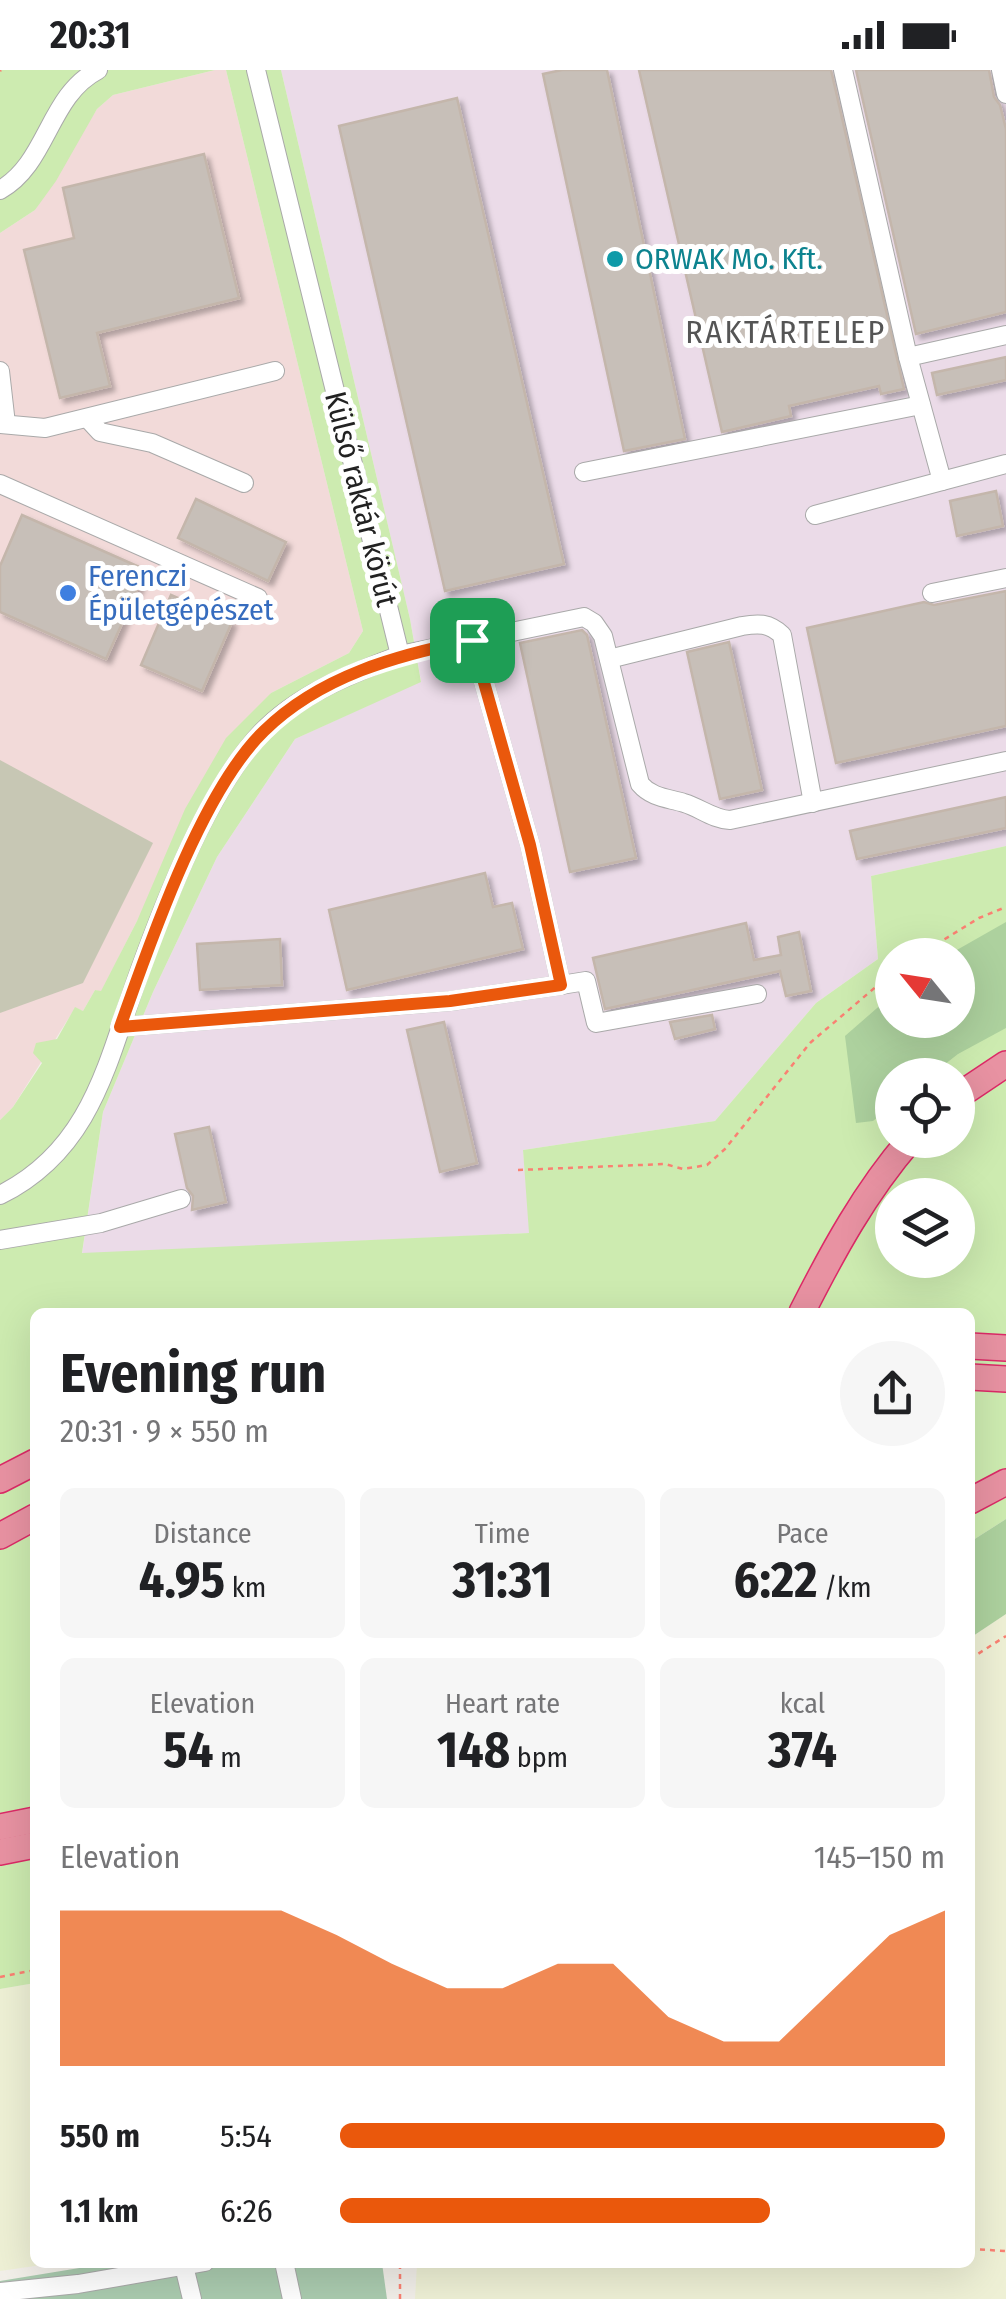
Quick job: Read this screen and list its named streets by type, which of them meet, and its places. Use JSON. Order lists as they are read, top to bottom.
{
  "streets": {
    "street": ["Külső raktár körút"]
  },
  "districts": ["RAKTÁRTELEP"],
  "places": ["ORWAK Mo. Kft.", "Ferenczi Épületgépészet"],
  "north": "top left",
  "page": {
    "status": "20:31",
    "heading": ["Evening run", "20:31 · 9 × 550 m"],
    "stats": [
      ["Distance", "4.95 km"],
      ["Time", "31:31"],
      ["Pace", "6:22 /km"],
      ["Elevation", "54 m"],
      ["Heart rate", "148 bpm"],
      ["kcal", "374"]
    ],
    "chart": ["Elevation", "145–150 m"],
    "list": [
      {
        "name": "550 m",
        "note": "5:54"
      },
      {
        "name": "1.1 km",
        "note": "6:26"
      }
    ]
  }
}
